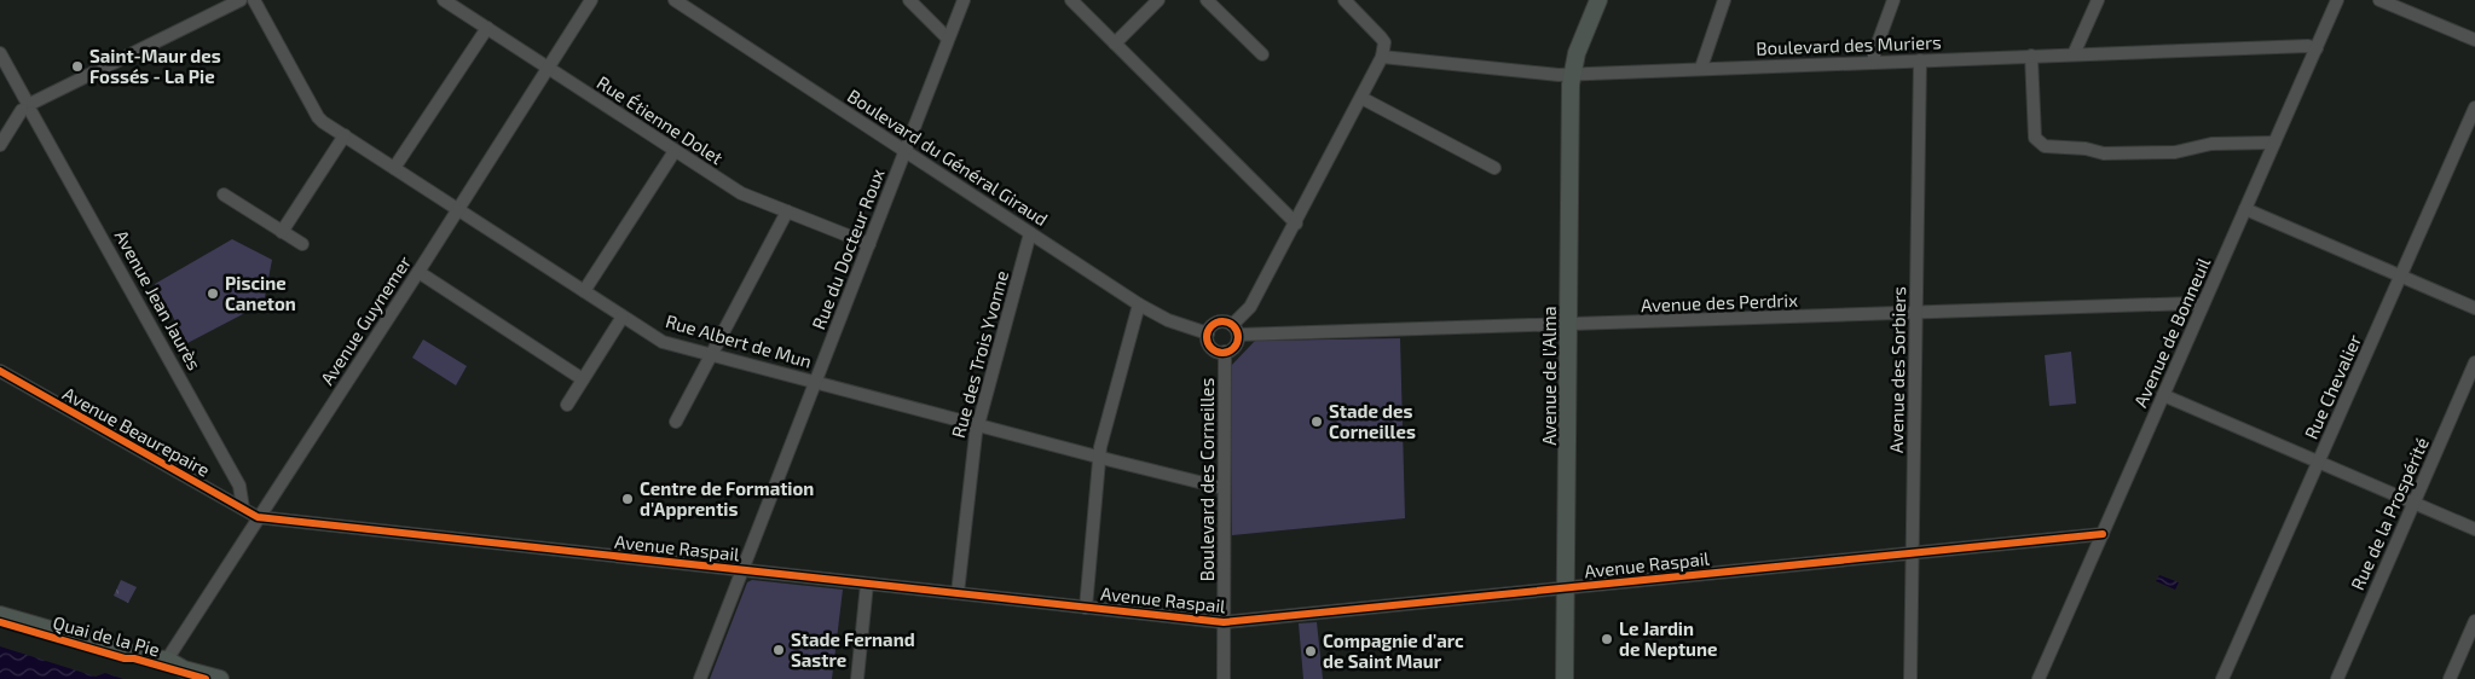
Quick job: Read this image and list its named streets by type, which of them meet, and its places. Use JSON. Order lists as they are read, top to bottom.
{
  "streets": {
    "main road": ["Avenue de l'Alma", "Quai de la Pie"],
    "street": [
      "Boulevard des Muriers",
      "Rue Étienne Dolet",
      "Boulevard du Général Giraud",
      "Rue du Docteur Roux",
      "Avenue Jean Jaurès",
      "Avenue des Perdrix",
      "Avenue Guynemer",
      "Avenue de Bonneuil",
      "Rue Albert de Mun",
      "Rue des Trois Yvonne",
      "Avenue des Sorbiers",
      "Rue Chevalier",
      "Avenue Beaurepaire",
      "Boulevard des Corneilles",
      "Rue de la Prospérité",
      "Avenue Raspail"
    ]
  },
  "crossings": [
    ["Boulevard des Muriers", "Avenue de Bonneuil"],
    ["Boulevard des Muriers", "Avenue des Sorbiers"],
    ["Boulevard des Muriers", "Avenue de l'Alma"],
    ["Rue Étienne Dolet", "Rue du Docteur Roux"],
    ["Rue Étienne Dolet", "Avenue Guynemer"],
    ["Boulevard du Général Giraud", "Rue du Docteur Roux"],
    ["Boulevard du Général Giraud", "Avenue des Perdrix"],
    ["Boulevard du Général Giraud", "Rue des Trois Yvonne"],
    ["Boulevard du Général Giraud", "Boulevard des Corneilles"],
    ["Rue du Docteur Roux", "Rue Albert de Mun"],
    ["Rue du Docteur Roux", "Avenue Raspail"],
    ["Avenue Jean Jaurès", "Avenue Beaurepaire"],
    ["Avenue des Perdrix", "Avenue de Bonneuil"],
    ["Avenue des Perdrix", "Avenue des Sorbiers"],
    ["Avenue des Perdrix", "Avenue de l'Alma"],
    ["Avenue des Perdrix", "Boulevard des Corneilles"],
    ["Avenue Guynemer", "Rue Albert de Mun"],
    ["Avenue Guynemer", "Avenue Beaurepaire"],
    ["Avenue Guynemer", "Avenue Raspail"],
    ["Avenue Guynemer", "Quai de la Pie"],
    ["Avenue de Bonneuil", "Avenue Raspail"],
    ["Rue Albert de Mun", "Rue des Trois Yvonne"],
    ["Rue Albert de Mun", "Boulevard des Corneilles"],
    ["Rue des Trois Yvonne", "Avenue Raspail"],
    ["Avenue des Sorbiers", "Avenue Raspail"],
    ["Avenue de l'Alma", "Avenue Raspail"],
    ["Avenue Beaurepaire", "Avenue Raspail"],
    ["Boulevard des Corneilles", "Avenue Raspail"]
  ],
  "places": [
    "Saint-Maur des Fossés - La Pie",
    "Piscine Caneton",
    "Stade des Corneilles",
    "Centre de Formation d'Apprentis",
    "Le Jardin de Neptune",
    "Stade Fernand Sastre",
    "Compagnie d'arc de Saint Maur"
  ]
}
